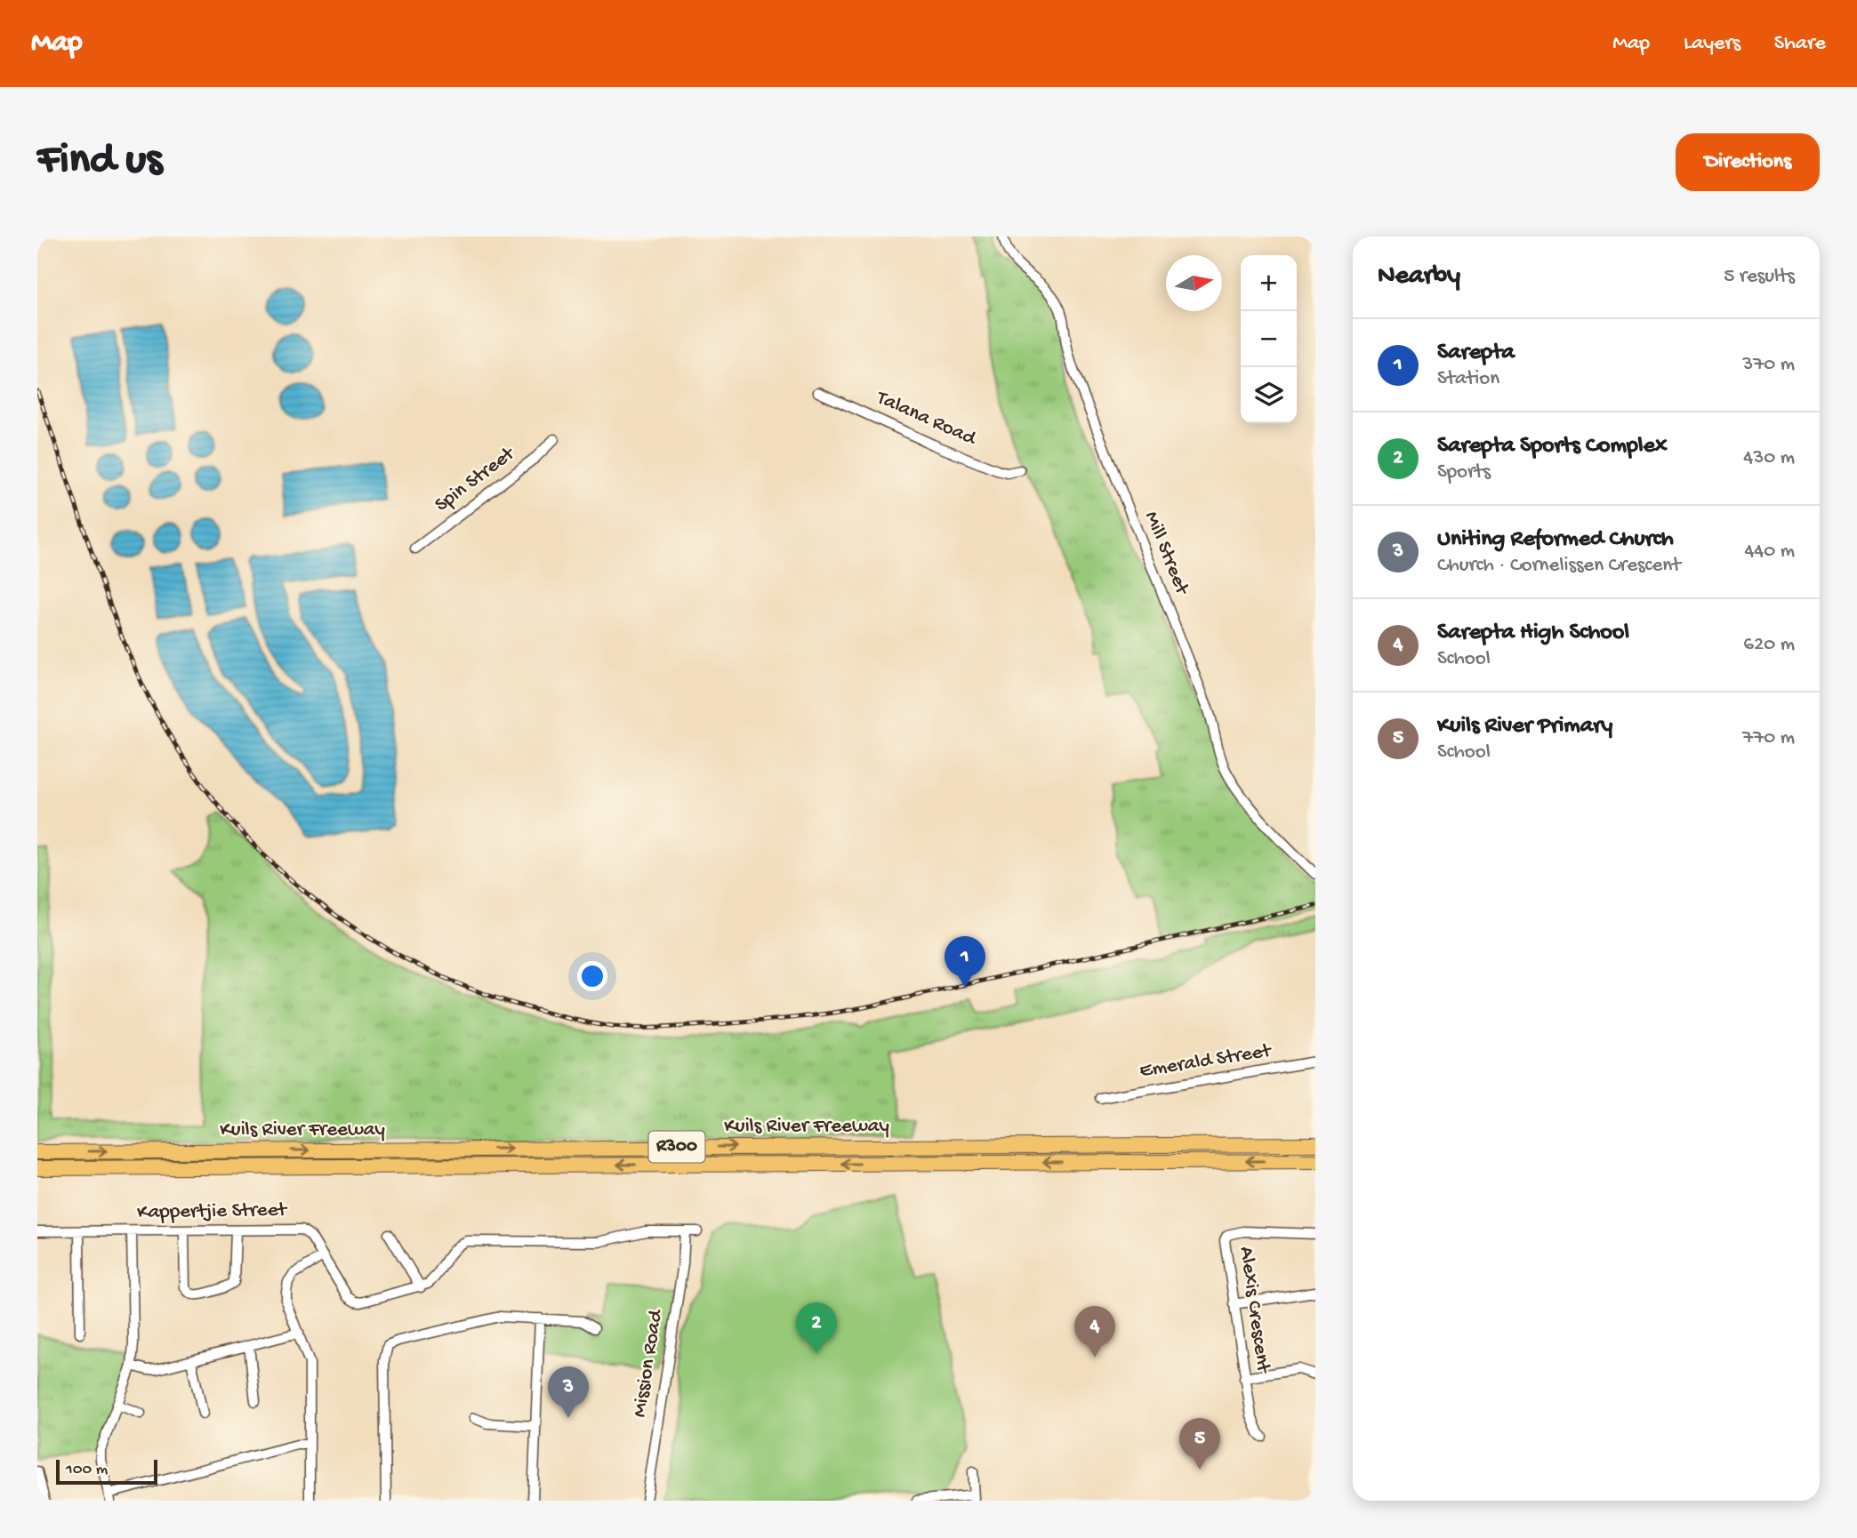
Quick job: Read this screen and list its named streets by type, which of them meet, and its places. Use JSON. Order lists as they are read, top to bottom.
{
  "streets": {
    "highway": ["Kuils River Freeway", "R300"],
    "street": [
      "Talana Road",
      "Spin Street",
      "Mill Street",
      "Emerald Street",
      "Kappertjie Street",
      "Alexis Crescent",
      "Mission Road"
    ]
  },
  "scale_bar": "100 m",
  "north": "right",
  "page": {
    "header": "Map",
    "nav": ["Map", "Layers", "Share"],
    "buttons": "Directions",
    "title": "Find us",
    "heading": ["Nearby", "5 results"],
    "map_buttons": ["+", "−"],
    "list": [
      {
        "mark": "1",
        "name": "Sarepta",
        "note": "Station",
        "value": "370 m"
      },
      {
        "mark": "2",
        "name": "Sarepta Sports Complex",
        "note": "Sports",
        "value": "430 m"
      },
      {
        "mark": "3",
        "name": "Uniting Reformed Church",
        "note": "Church · Cornelissen Crescent",
        "value": "440 m"
      },
      {
        "mark": "4",
        "name": "Sarepta High School",
        "note": "School",
        "value": "620 m"
      },
      {
        "mark": "5",
        "name": "Kuils River Primary",
        "note": "School",
        "value": "770 m"
      }
    ],
    "pins": [
      "1",
      "2",
      "4",
      "3",
      "5"
    ],
    "scale": "100 m"
  }
}
